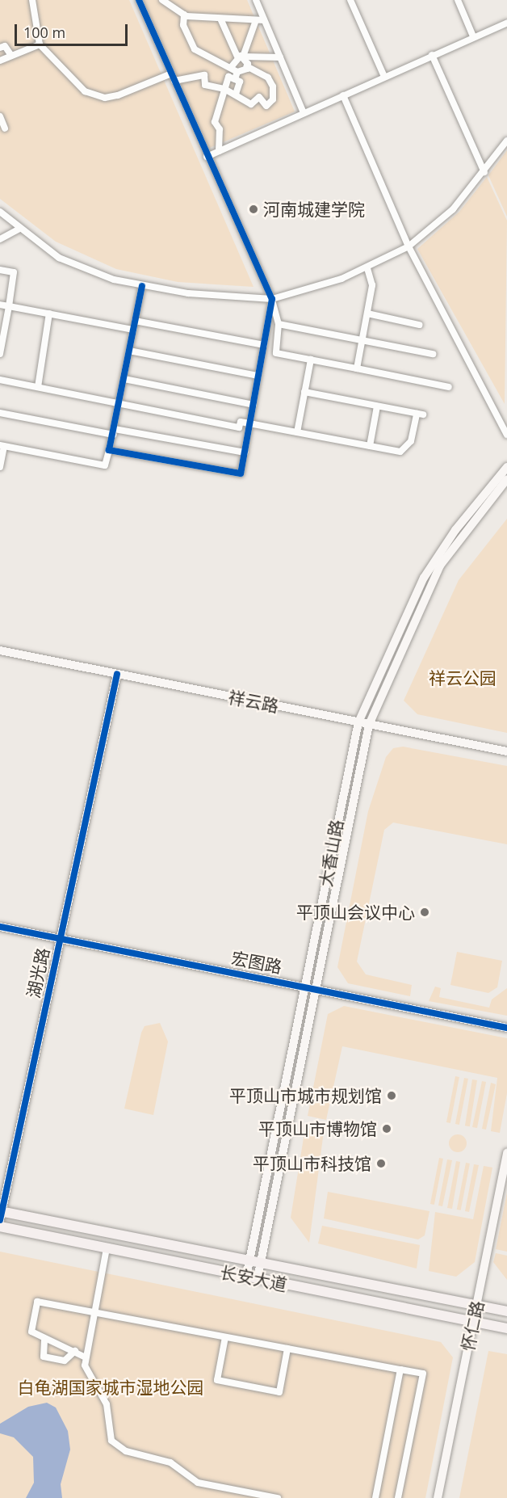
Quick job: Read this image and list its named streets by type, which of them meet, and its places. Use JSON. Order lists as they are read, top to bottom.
{
  "streets": {
    "main road": [
      "祥云路",
      "大香山路",
      "宏图路",
      "湖光路",
      "长安大道",
      "怀仁路"
    ]
  },
  "crossings": [
    ["祥云路", "大香山路"],
    ["祥云路", "湖光路"],
    ["大香山路", "宏图路"],
    ["大香山路", "长安大道"],
    ["宏图路", "湖光路"],
    ["湖光路", "长安大道"],
    ["长安大道", "怀仁路"]
  ],
  "parks": ["祥云公园", "白龟湖国家城市湿地公园"],
  "places": [
    "河南城建学院",
    "平顶山会议中心",
    "平顶山市城市规划馆",
    "平顶山市博物馆",
    "平顶山市科技馆"
  ],
  "scale_bar": "100 m"
}
